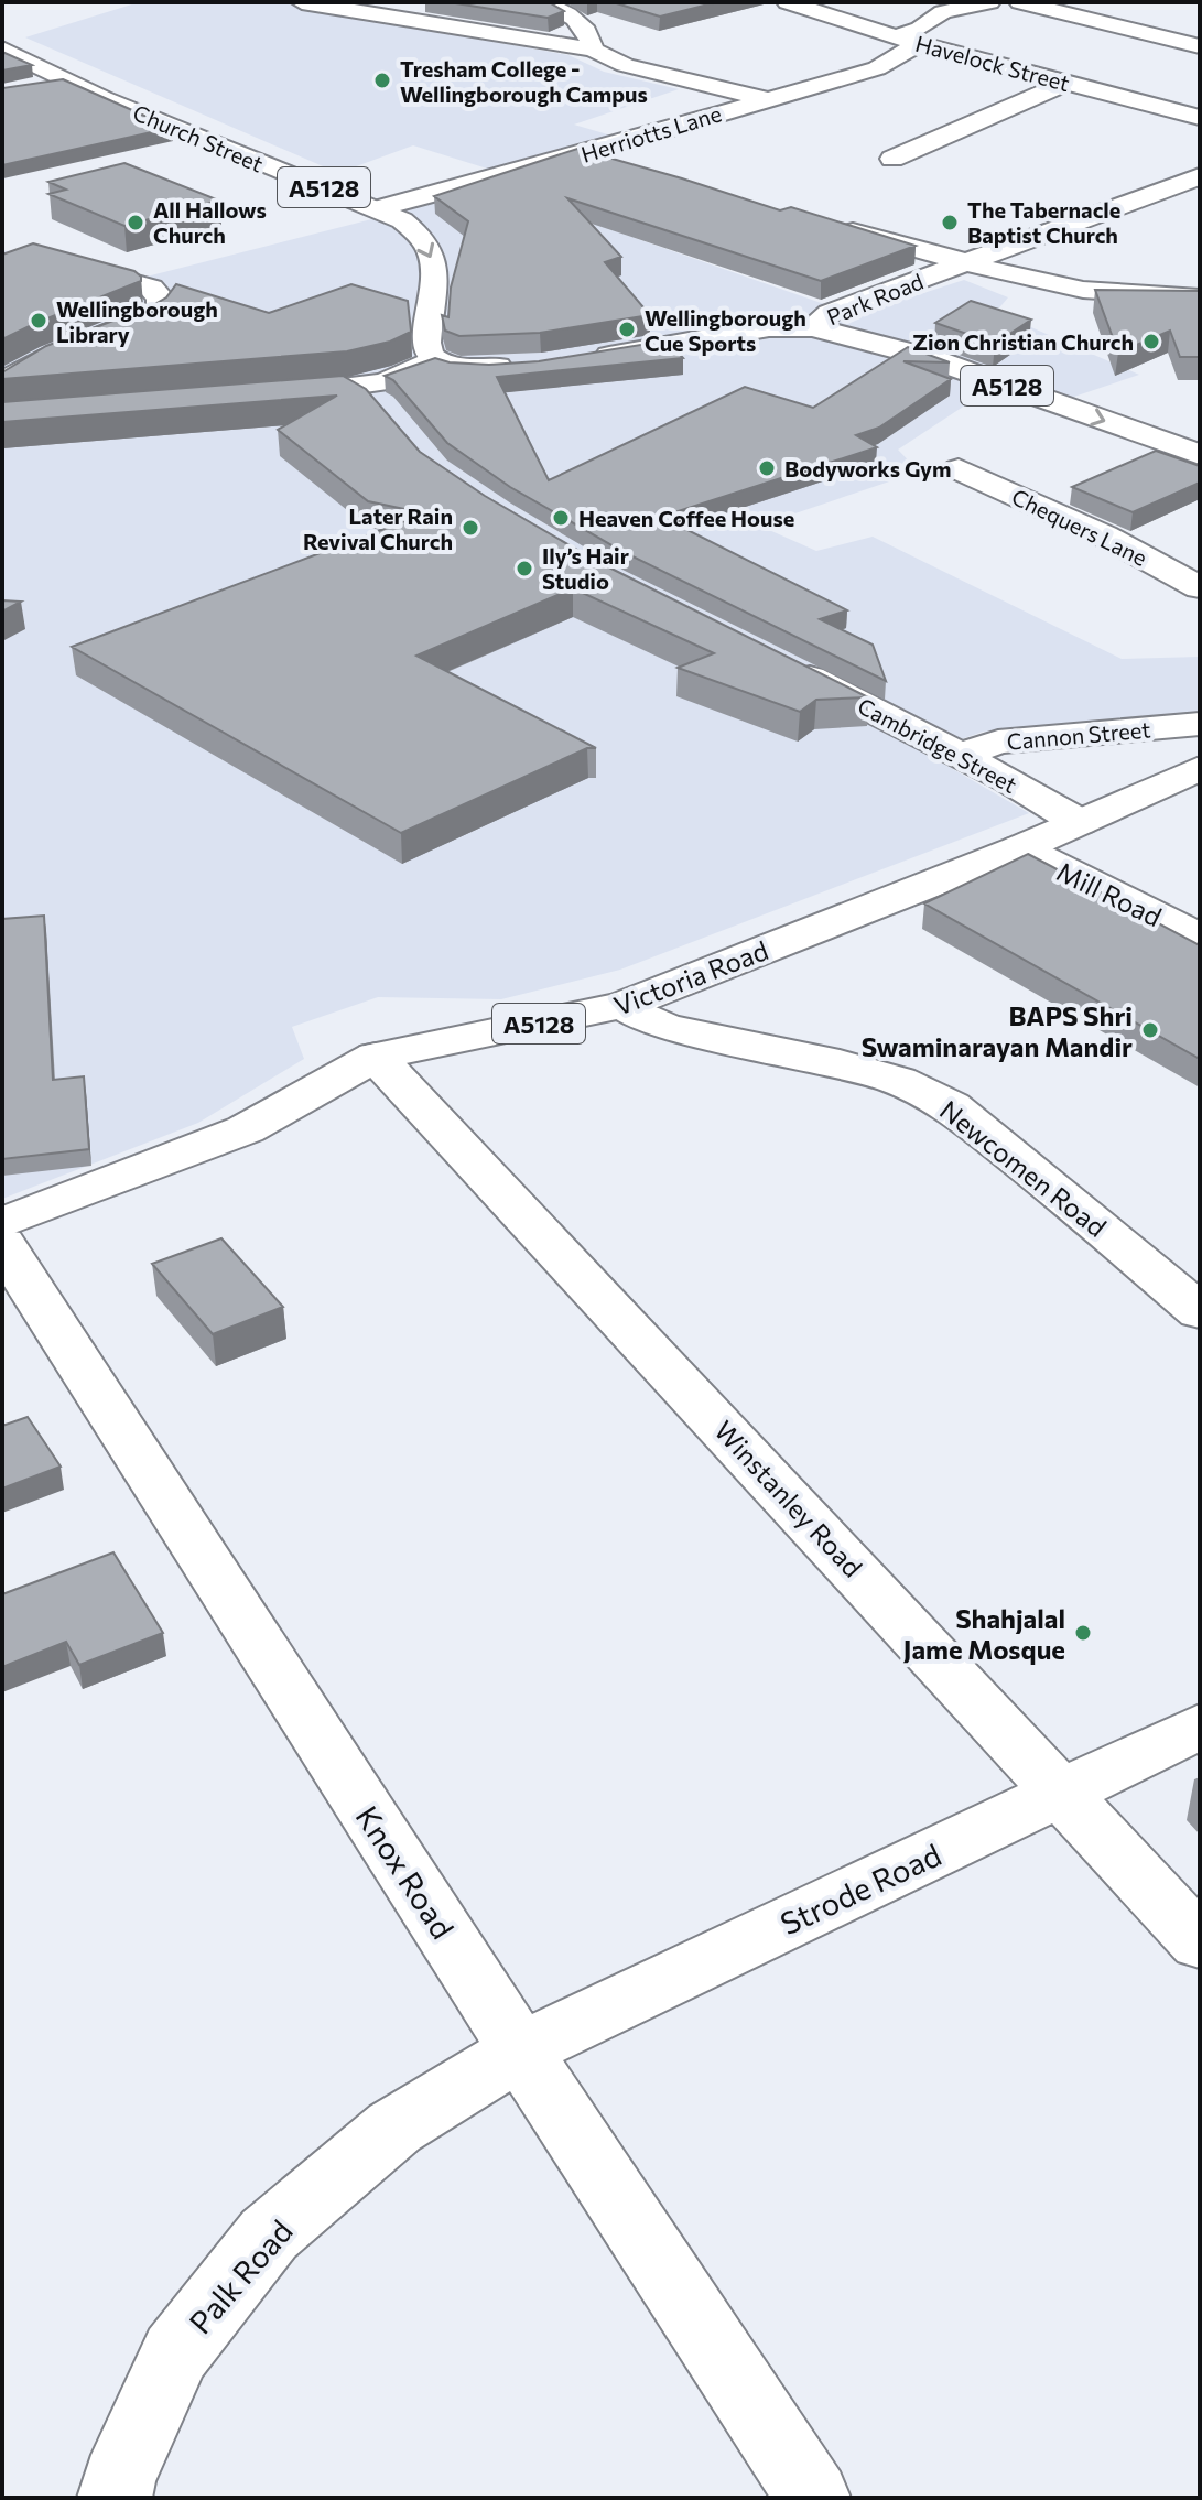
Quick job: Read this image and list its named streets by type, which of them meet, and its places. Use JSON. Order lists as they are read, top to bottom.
{
  "streets": {
    "street": [
      "Havelock Street",
      "Herriotts Lane",
      "Church Street",
      "A5128",
      "Park Road",
      "Chequers Lane",
      "Cannon Street",
      "Cambridge Street",
      "Mill Road",
      "Victoria Road",
      "Newcomen Road",
      "Winstanley Road",
      "Knox Road",
      "Strode Road",
      "Palk Road"
    ]
  },
  "crossings": [
    ["Havelock Street", "Herriotts Lane"],
    ["Herriotts Lane", "Church Street"],
    ["A5128", "Park Road"],
    ["A5128", "Cambridge Street"],
    ["A5128", "Victoria Road"],
    ["Cannon Street", "Cambridge Street"],
    ["Cambridge Street", "Victoria Road"],
    ["Mill Road", "Victoria Road"],
    ["Victoria Road", "Newcomen Road"],
    ["Victoria Road", "Winstanley Road"],
    ["Winstanley Road", "Strode Road"],
    ["Knox Road", "Strode Road"],
    ["Knox Road", "Palk Road"],
    ["Strode Road", "Palk Road"]
  ],
  "places": [
    "Tresham College - Wellingborough Campus",
    "All Hallows Church",
    "The Tabernacle Baptist Church",
    "Wellingborough Library",
    "Wellingborough Cue Sports",
    "Zion Christian Church",
    "Bodyworks Gym",
    "Heaven Coffee House",
    "Later Rain Revival Church",
    "Ily’s Hair Studio",
    "BAPS Shri Swaminarayan Mandir",
    "Shahjalal Jame Mosque"
  ]
}
